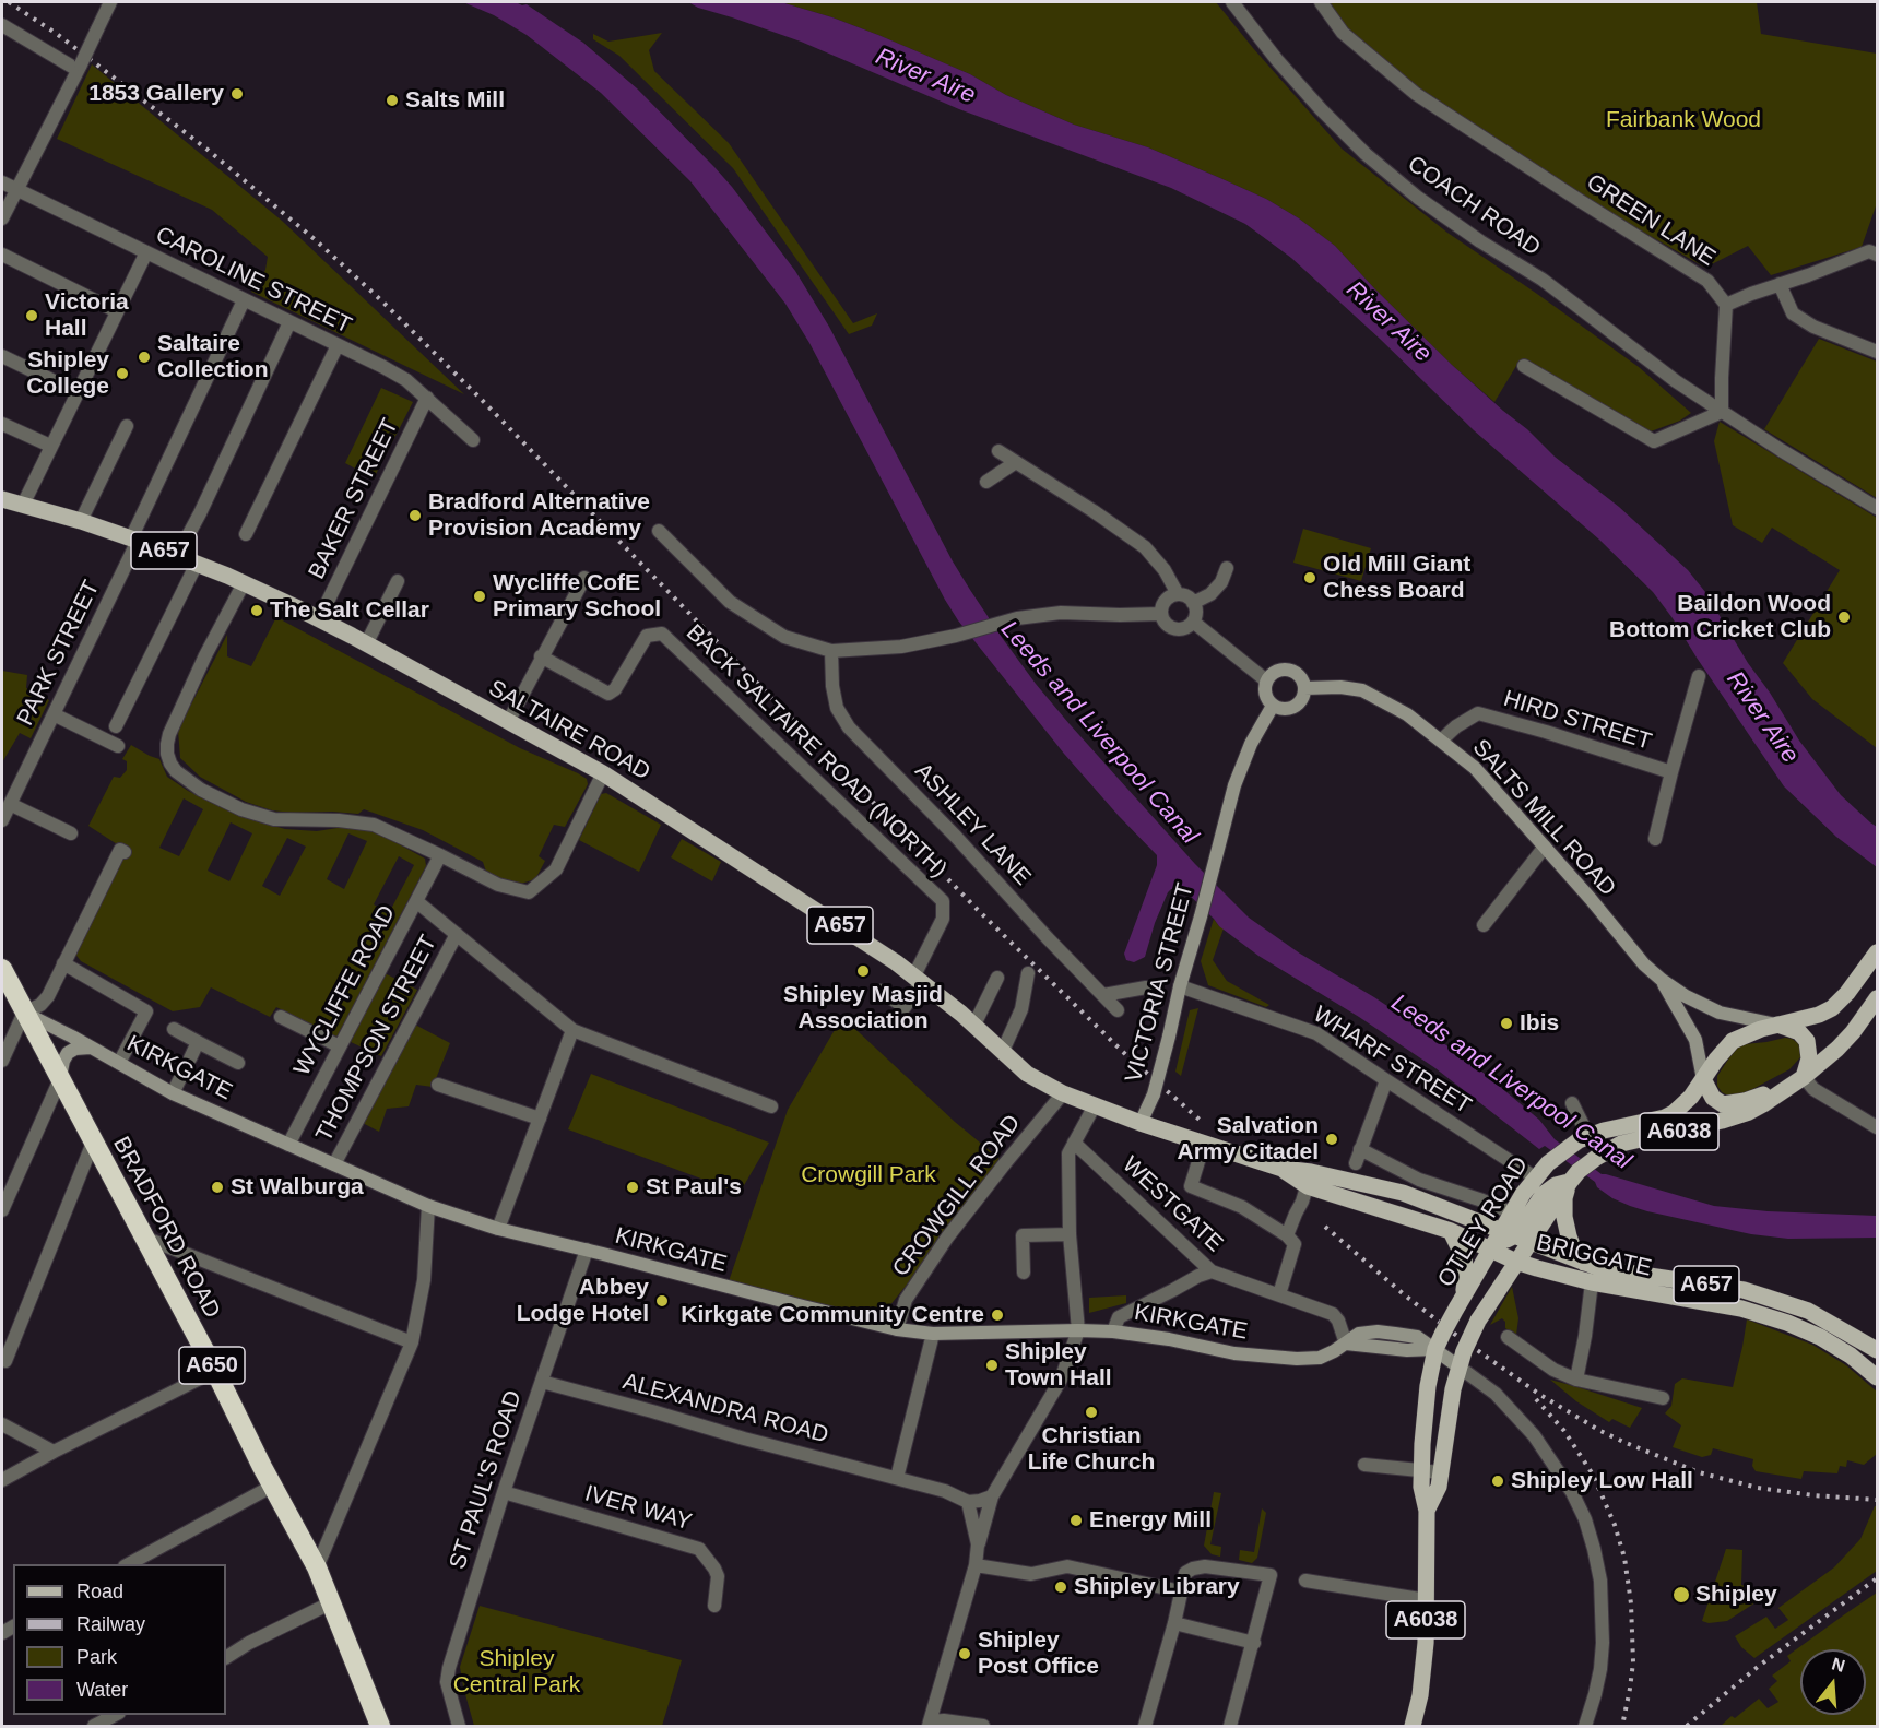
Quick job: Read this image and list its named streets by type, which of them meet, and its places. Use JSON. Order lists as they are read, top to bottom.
{
  "streets": {
    "highway": ["BRADFORD ROAD", "A650"],
    "main road": [
      "A657",
      "SALTAIRE ROAD",
      "A6038",
      "OTLEY ROAD",
      "BRIGGATE"
    ],
    "street": [
      "COACH ROAD",
      "GREEN LANE",
      "CAROLINE STREET",
      "BAKER STREET",
      "PARK STREET",
      "HIRD STREET",
      "BACK SALTAIRE ROAD (NORTH)",
      "SALTS MILL ROAD",
      "ASHLEY LANE",
      "VICTORIA STREET",
      "WYCLIFFE ROAD",
      "THOMPSON STREET",
      "WHARF STREET",
      "KIRKGATE",
      "CROWGILL ROAD",
      "WESTGATE",
      "ALEXANDRA ROAD",
      "ST PAUL'S ROAD",
      "IVER WAY"
    ]
  },
  "crossings": [
    ["CAROLINE STREET", "BAKER STREET"],
    ["CAROLINE STREET", "PARK STREET"],
    ["BAKER STREET", "SALTAIRE ROAD"],
    ["A657", "SALTAIRE ROAD"],
    ["A657", "VICTORIA STREET"],
    ["A657", "CROWGILL ROAD"],
    ["A657", "OTLEY ROAD"],
    ["A657", "BRIGGATE"],
    ["PARK STREET", "SALTAIRE ROAD"],
    ["HIRD STREET", "SALTS MILL ROAD"],
    ["SALTAIRE ROAD", "BACK SALTAIRE ROAD (NORTH)"],
    ["SALTAIRE ROAD", "CROWGILL ROAD"],
    ["SALTS MILL ROAD", "VICTORIA STREET"],
    ["SALTS MILL ROAD", "A6038"],
    ["SALTS MILL ROAD", "OTLEY ROAD"],
    ["VICTORIA STREET", "WHARF STREET"],
    ["WYCLIFFE ROAD", "KIRKGATE"],
    ["THOMPSON STREET", "KIRKGATE"],
    ["WHARF STREET", "OTLEY ROAD"],
    ["KIRKGATE", "CROWGILL ROAD"],
    ["KIRKGATE", "WESTGATE"],
    ["KIRKGATE", "BRADFORD ROAD"],
    ["KIRKGATE", "ST PAUL'S ROAD"],
    ["A6038", "OTLEY ROAD"],
    ["OTLEY ROAD", "BRIGGATE"],
    ["ALEXANDRA ROAD", "ST PAUL'S ROAD"],
    ["ST PAUL'S ROAD", "IVER WAY"]
  ],
  "water": ["River Aire", "Leeds and Liverpool Canal"],
  "parks": ["Fairbank Wood", "Crowgill Park", "Shipley Central Park"],
  "places": [
    "1853 Gallery",
    "Salts Mill",
    "Victoria Hall",
    "Saltaire Collection",
    "Shipley College",
    "Bradford Alternative Provision Academy",
    "Old Mill Giant Chess Board",
    "Wycliffe CofE Primary School",
    "The Salt Cellar",
    "Baildon Wood Bottom Cricket Club",
    "Shipley Masjid Association",
    "Ibis",
    "Salvation Army Citadel",
    "St Walburga",
    "St Paul's",
    "Abbey Lodge Hotel",
    "Kirkgate Community Centre",
    "Shipley Town Hall",
    "Christian Life Church",
    "Shipley Low Hall",
    "Energy Mill",
    "Shipley Library",
    "Shipley",
    "Shipley Post Office"
  ],
  "legend": [
    "Road",
    "Railway",
    "Park",
    "Water"
  ],
  "north": "top"
}
